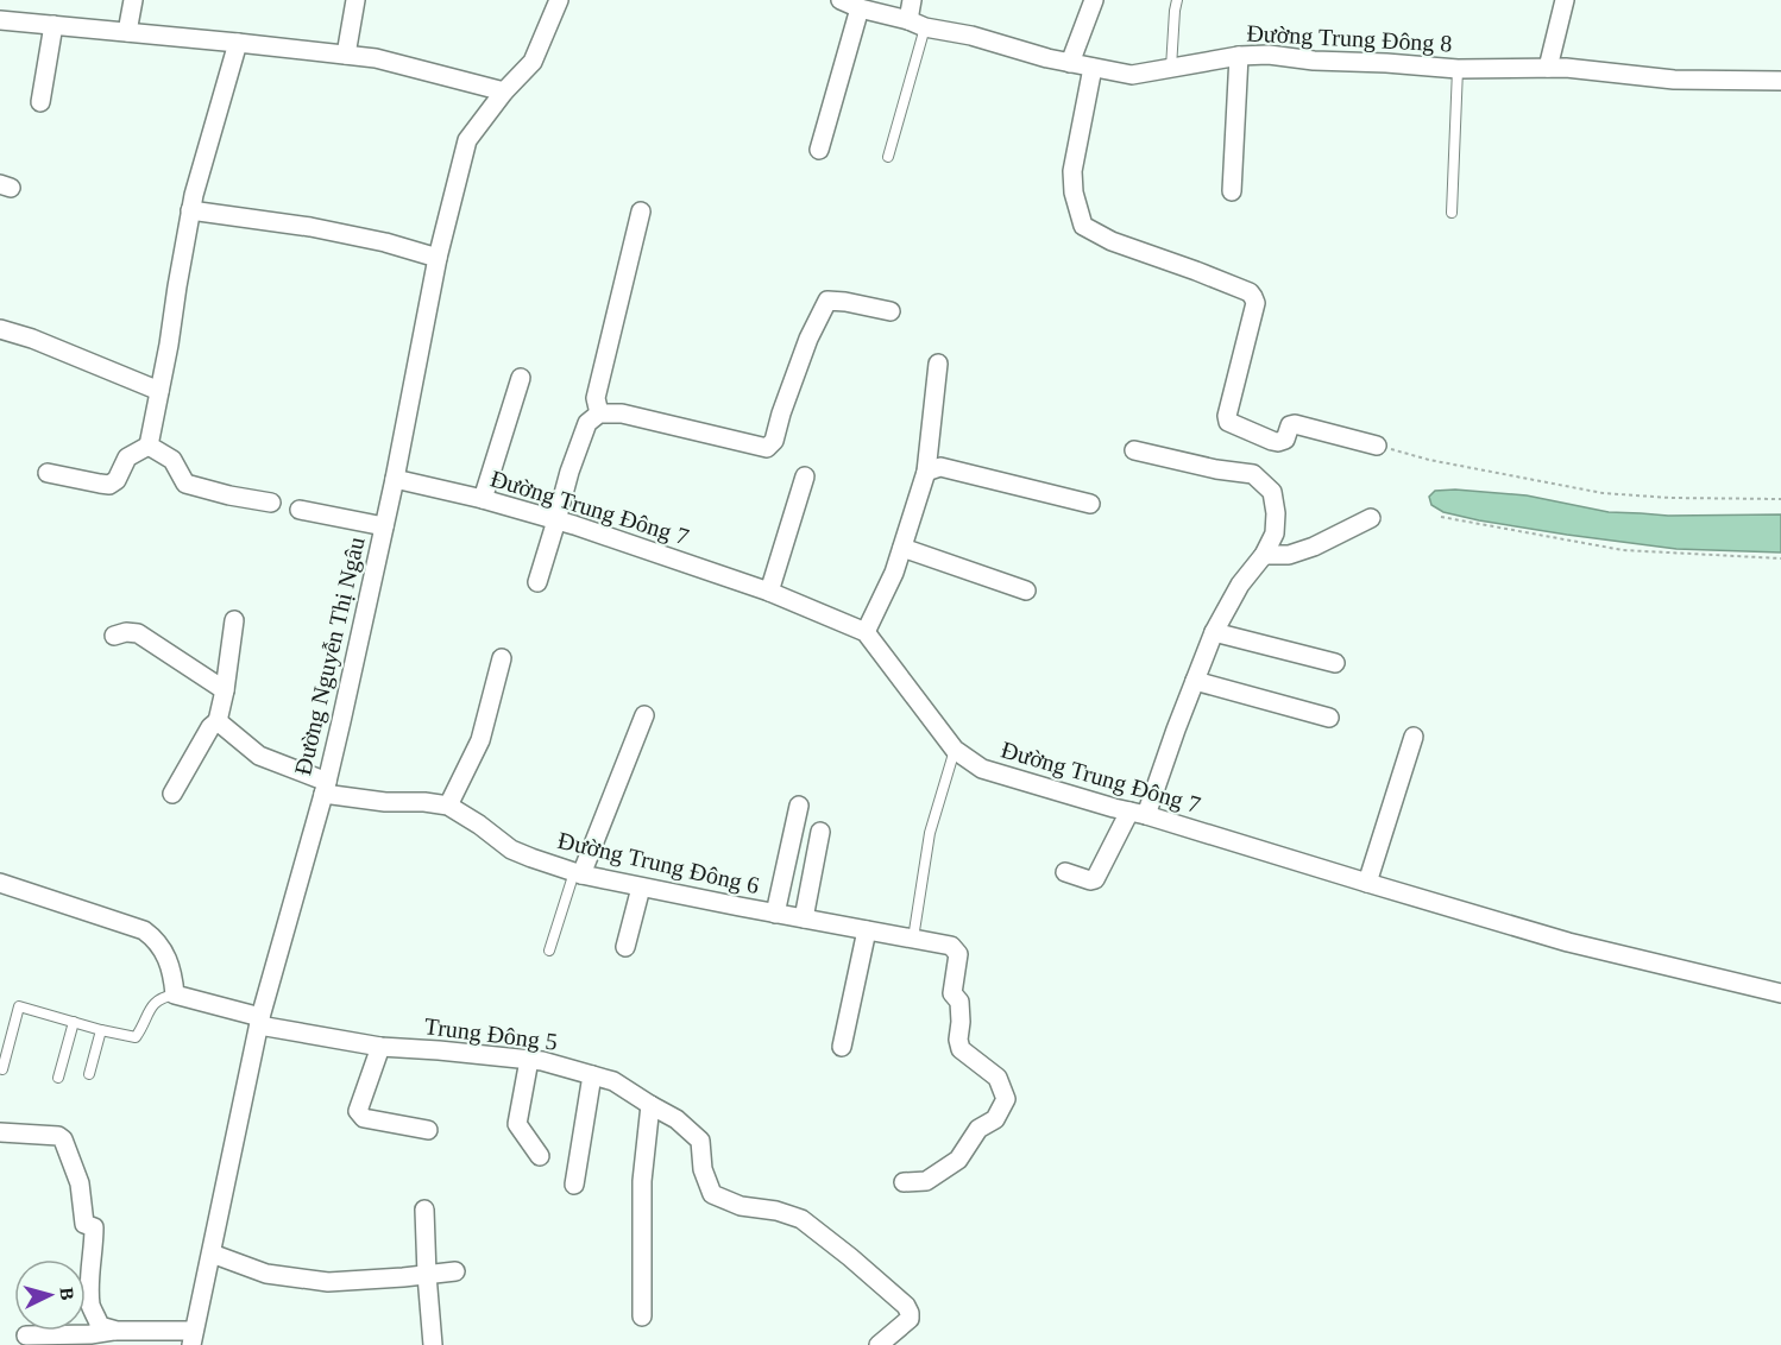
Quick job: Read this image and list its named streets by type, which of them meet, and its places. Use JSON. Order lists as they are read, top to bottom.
{
  "streets": {
    "street": [
      "Đường Trung Đông 8",
      "Đường Trung Đông 7",
      "Đường Nguyễn Thị Ngâu",
      "Đường Trung Đông 6",
      "Trung Đông 5"
    ]
  },
  "crossings": [
    ["Đường Trung Đông 7", "Đường Nguyễn Thị Ngâu"],
    ["Đường Nguyễn Thị Ngâu", "Đường Trung Đông 6"],
    ["Đường Nguyễn Thị Ngâu", "Trung Đông 5"]
  ],
  "north": "right"
}
